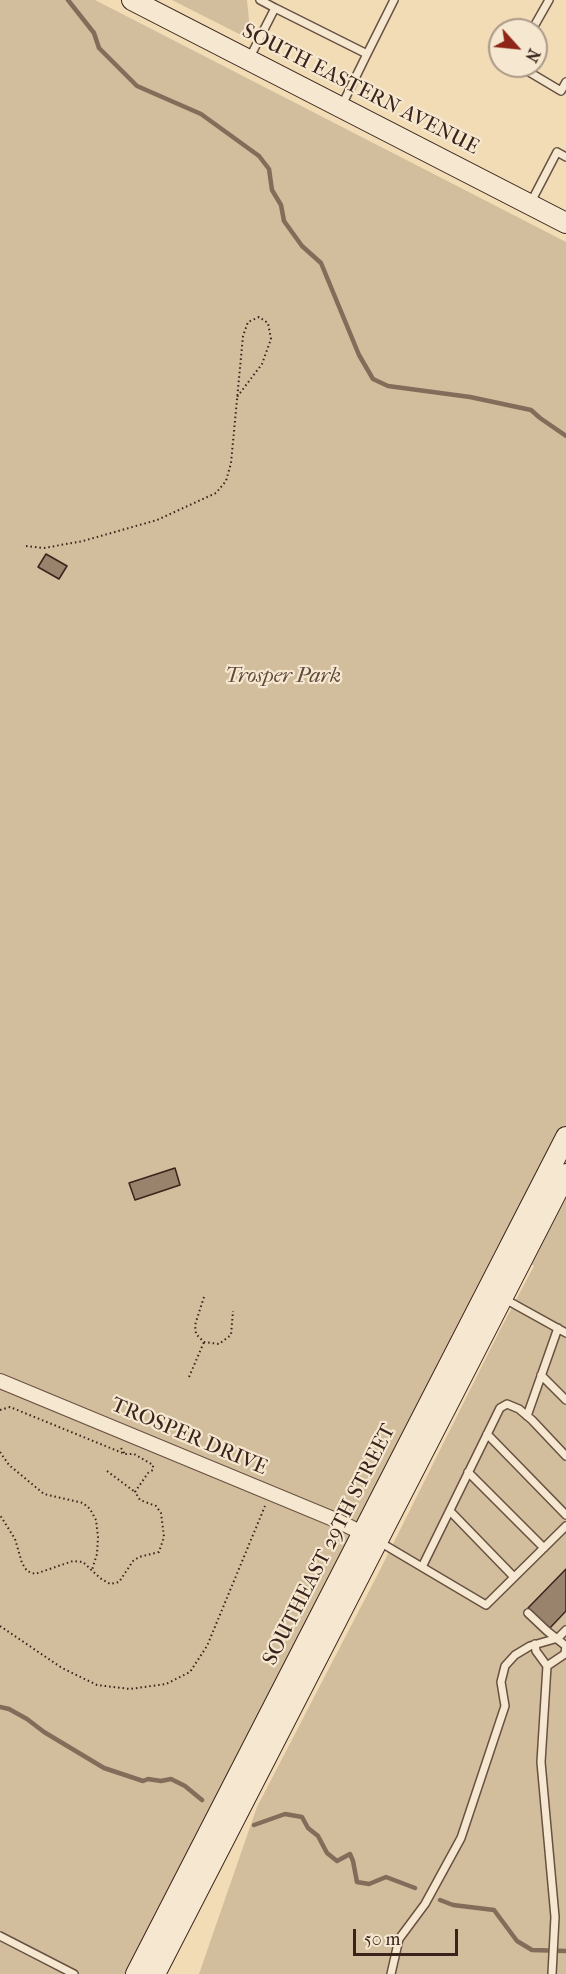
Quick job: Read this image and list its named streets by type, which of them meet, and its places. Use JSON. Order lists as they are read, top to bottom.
{
  "streets": {
    "main road": ["SOUTH EASTERN AVENUE", "SOUTHEAST 29TH STREET"],
    "street": ["TROSPER DRIVE"]
  },
  "crossings": [
    ["TROSPER DRIVE", "SOUTHEAST 29TH STREET"]
  ],
  "parks": ["Trosper Park"],
  "scale_bar": "50 m",
  "north": "bottom right"
}
